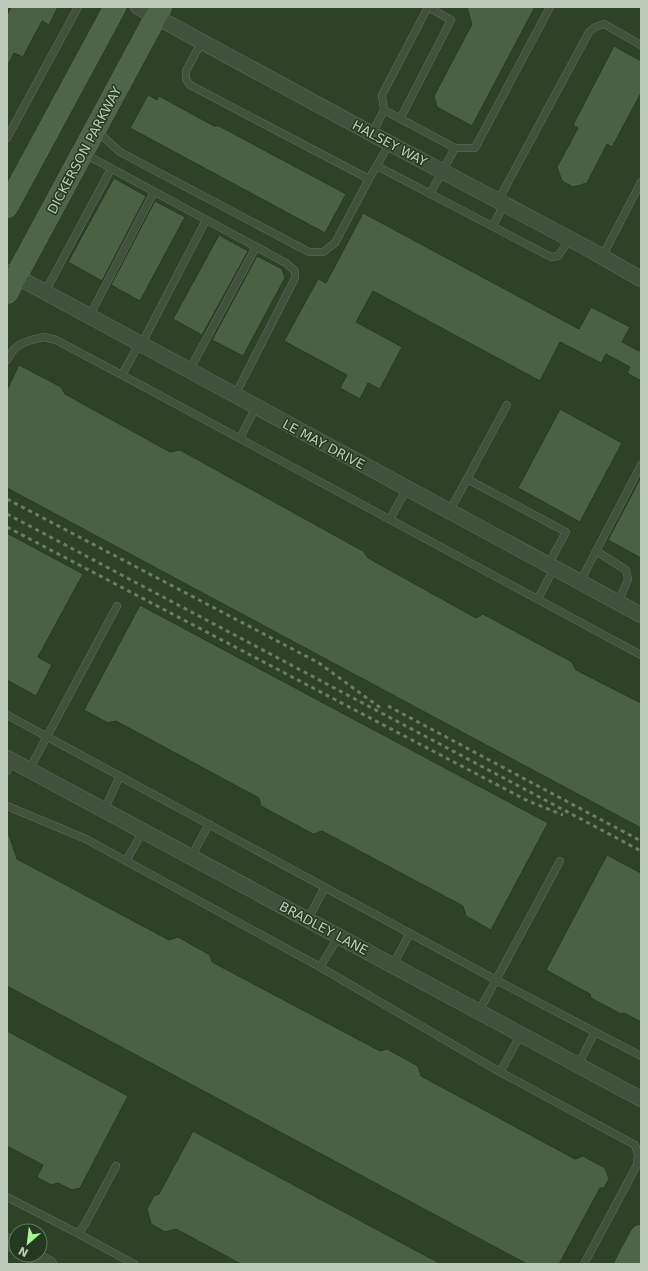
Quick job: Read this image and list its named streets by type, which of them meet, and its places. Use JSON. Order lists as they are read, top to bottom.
{
  "streets": {
    "main road": ["DICKERSON PARKWAY"],
    "street": ["HALSEY WAY", "LE MAY DRIVE", "BRADLEY LANE"]
  },
  "crossings": [
    ["HALSEY WAY", "DICKERSON PARKWAY"],
    ["DICKERSON PARKWAY", "LE MAY DRIVE"]
  ],
  "north": "bottom left"
}
